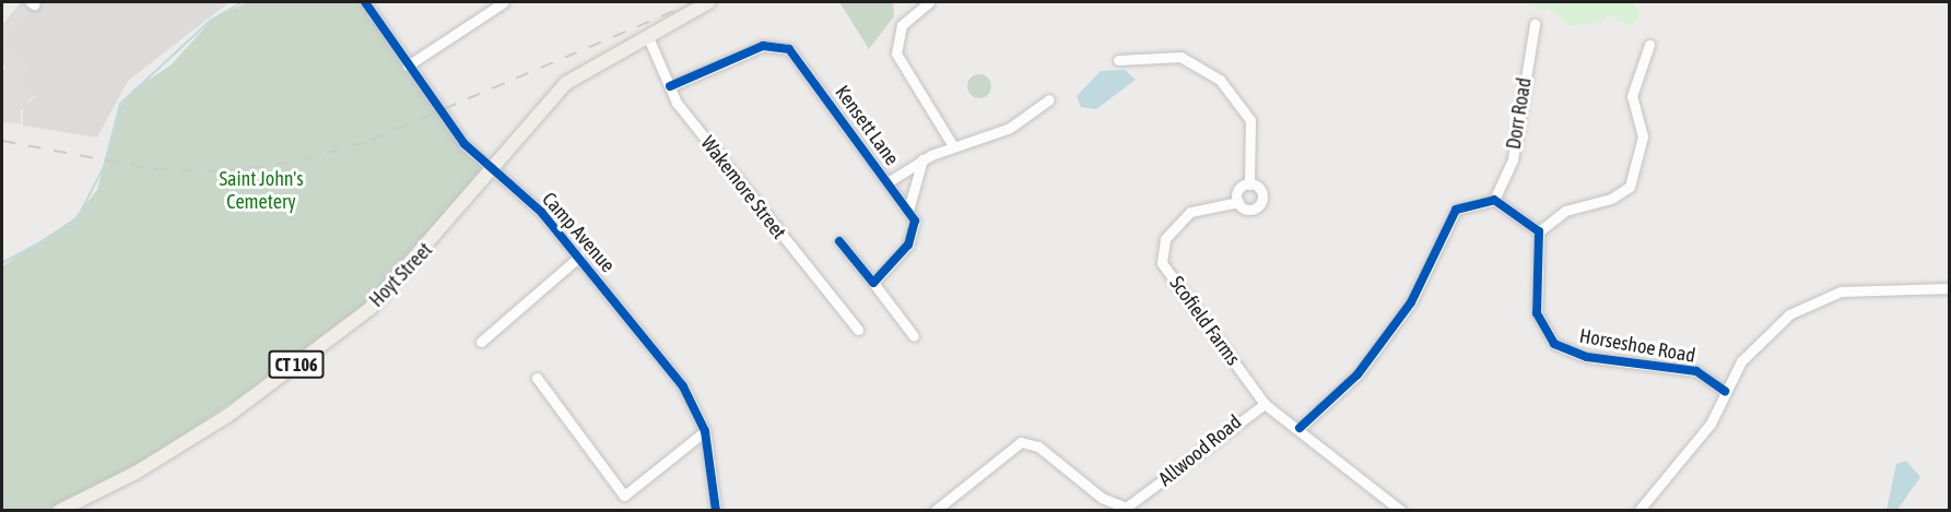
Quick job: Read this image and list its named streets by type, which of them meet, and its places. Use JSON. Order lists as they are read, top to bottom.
{
  "streets": {
    "main road": ["Hoyt Street", "CT 106"],
    "street": [
      "Dorr Road",
      "Kensett Lane",
      "Wakemore Street",
      "Camp Avenue",
      "Scofield Farms",
      "Horseshoe Road",
      "Allwood Road"
    ]
  },
  "crossings": [
    ["Kensett Lane", "Wakemore Street"],
    ["Wakemore Street", "Hoyt Street"],
    ["Camp Avenue", "Hoyt Street"],
    ["Scofield Farms", "Allwood Road"]
  ],
  "parks": ["Saint John's Cemetery"]
}
